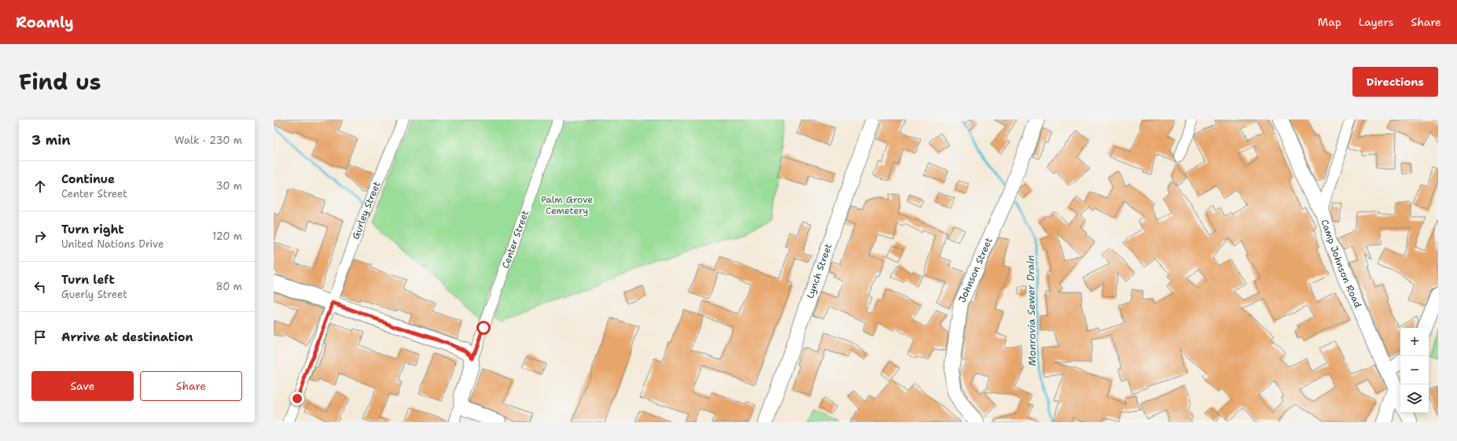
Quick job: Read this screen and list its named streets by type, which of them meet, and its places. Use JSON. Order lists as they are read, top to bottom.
{
  "streets": {
    "street": [
      "Gurley Street",
      "Center Street",
      "Camp Johnson Road",
      "Johnson Street",
      "Lynch Street"
    ]
  },
  "water": ["Monrovia Sewer Drain"],
  "parks": ["Palm Grove Cemetery"],
  "page": {
    "header": "Roamly",
    "nav": ["Map", "Layers", "Share"],
    "title": "Find us",
    "buttons": [
      "Directions",
      ["Save", "Share"]
    ],
    "heading": ["3 min", "Walk · 230 m"],
    "list": [
      ["Continue", "Center Street", "30 m"],
      ["Turn right", "United Nations Drive", "120 m"],
      ["Turn left", "Guerly Street", "80 m"],
      "Arrive at destination"
    ],
    "map_buttons": ["+", "−"]
  }
}
